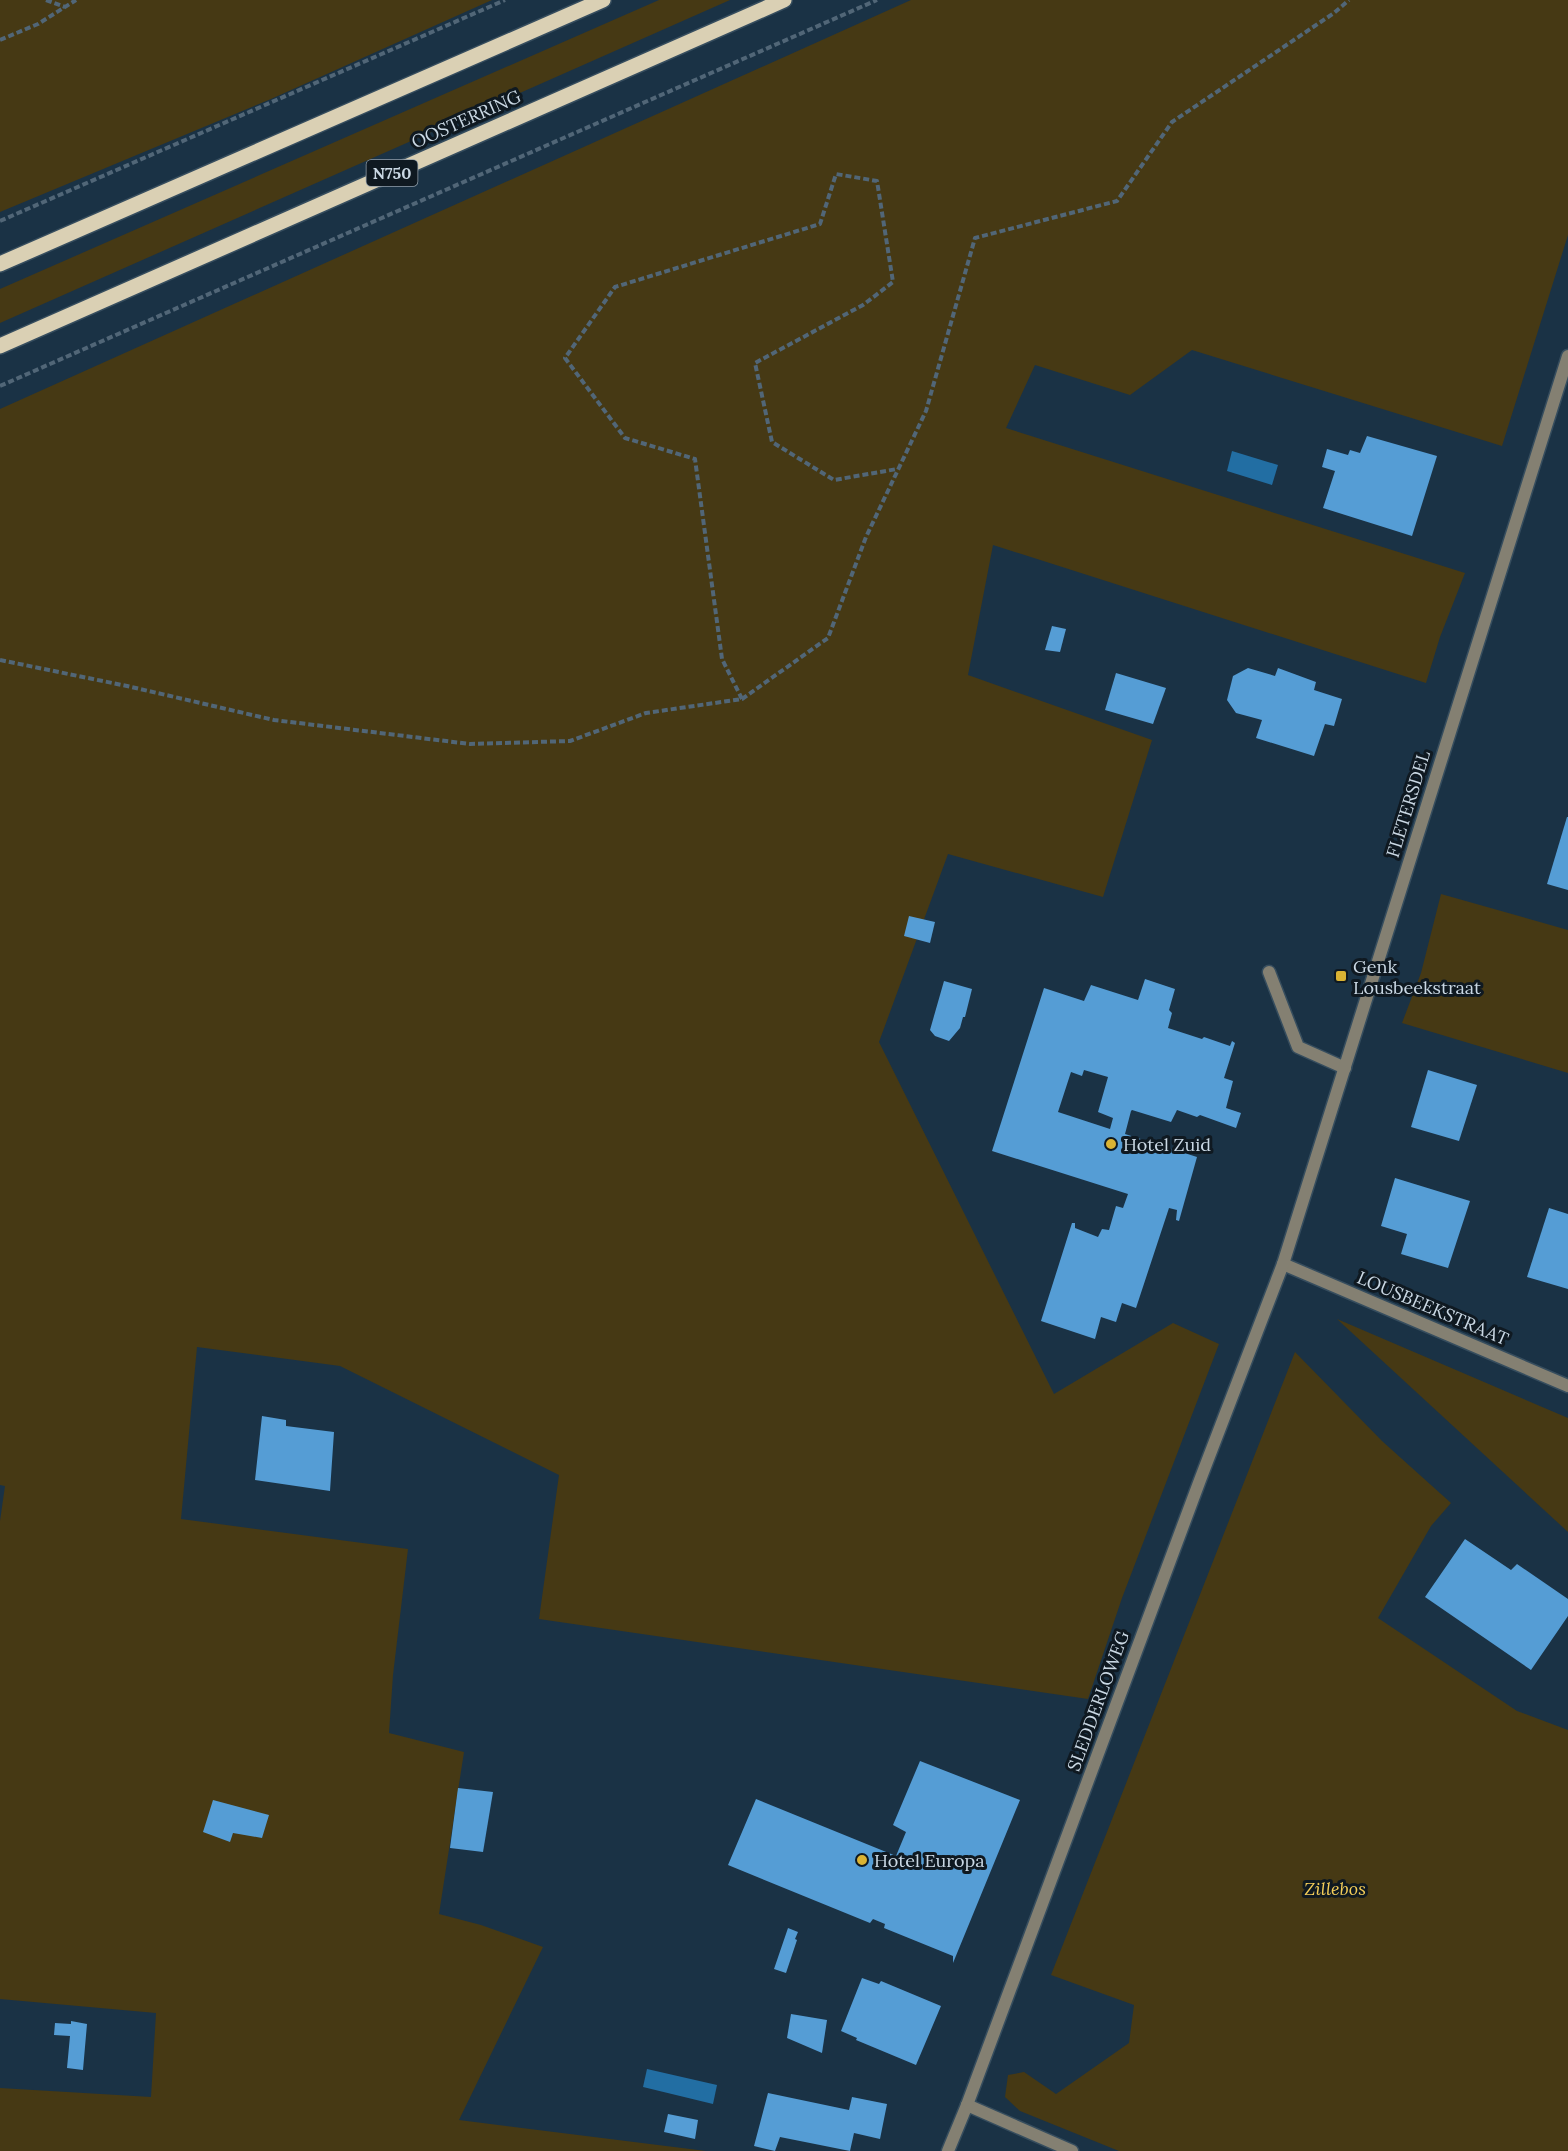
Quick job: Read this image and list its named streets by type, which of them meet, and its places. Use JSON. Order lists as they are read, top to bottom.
{
  "streets": {
    "main road": ["OOSTERRING", "N750"],
    "street": ["FLETERSDEL", "LOUSBEEKSTRAAT", "SLEDDERLOWEG"]
  },
  "crossings": [
    ["FLETERSDEL", "LOUSBEEKSTRAAT"],
    ["FLETERSDEL", "SLEDDERLOWEG"],
    ["LOUSBEEKSTRAAT", "SLEDDERLOWEG"]
  ],
  "parks": ["Zillebos"],
  "places": {
    "transit": ["Genk Lousbeekstraat"],
    "other": ["Hotel Zuid", "Hotel Europa"]
  }
}
